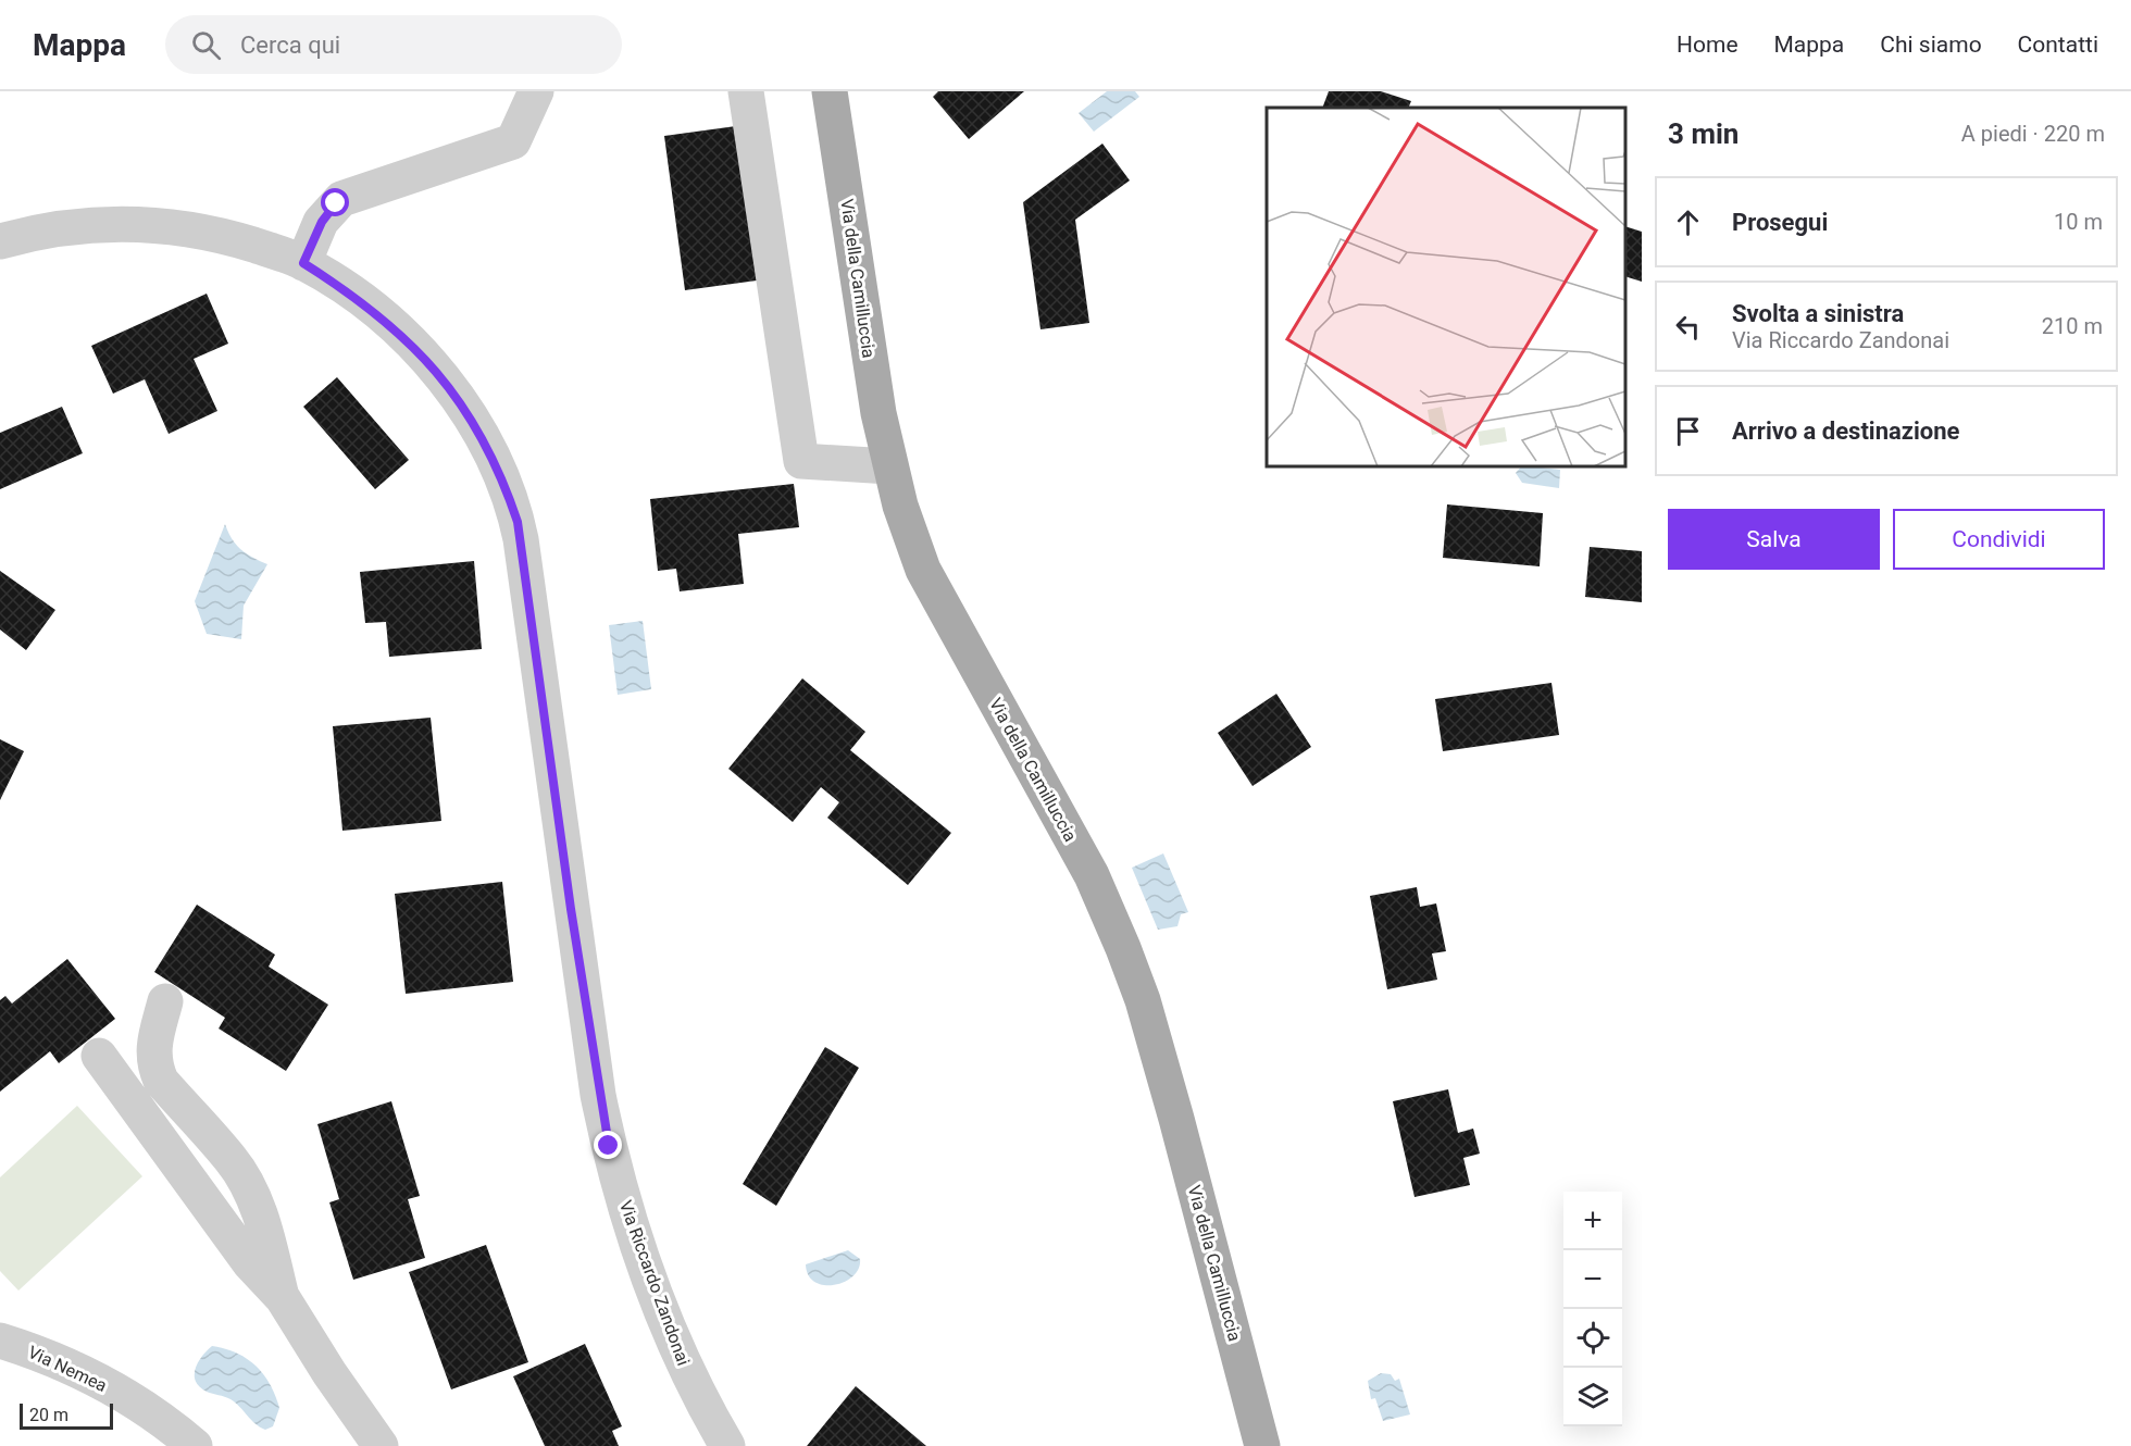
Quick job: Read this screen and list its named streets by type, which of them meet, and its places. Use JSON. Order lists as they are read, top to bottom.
{
  "streets": {
    "main road": ["Via della Camilluccia"],
    "street": ["Via Riccardo Zandonai", "Via Nemea"]
  },
  "scale_bar": "20 m",
  "page": {
    "header": "Mappa",
    "search": "Cerca qui",
    "nav": [
      "Home",
      "Mappa",
      "Chi siamo",
      "Contatti"
    ],
    "heading": ["3 min", "A piedi · 220 m"],
    "list": [
      ["Prosegui", "10 m"],
      ["Svolta a sinistra", "Via Riccardo Zandonai", "210 m"],
      "Arrivo a destinazione"
    ],
    "buttons": ["Salva", "Condividi"],
    "map_buttons": ["+", "−"],
    "scale": "20 m"
  }
}
